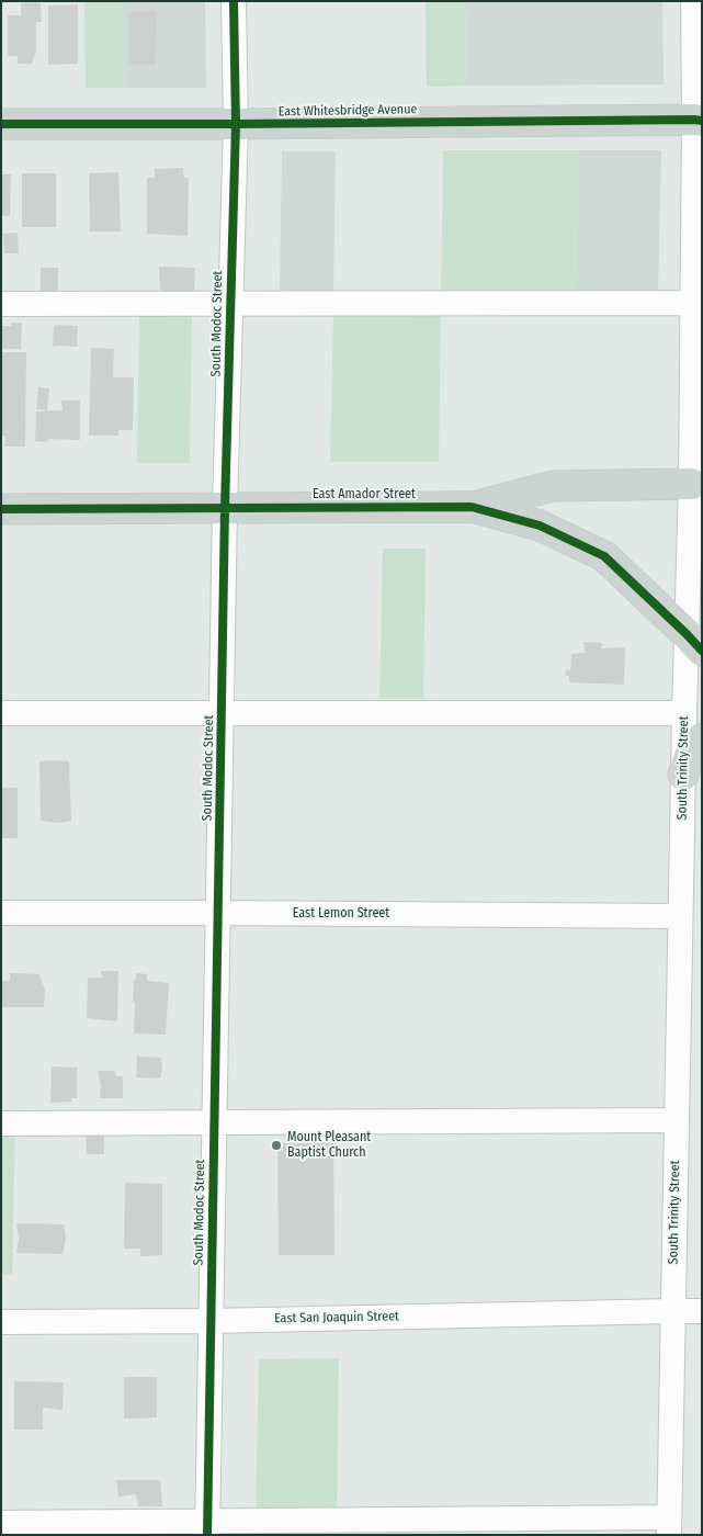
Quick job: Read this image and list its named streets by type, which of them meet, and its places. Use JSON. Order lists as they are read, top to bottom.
{
  "streets": {
    "main road": ["East Whitesbridge Avenue", "East Amador Street"],
    "street": [
      "South Modoc Street",
      "South Trinity Street",
      "East Lemon Street",
      "East San Joaquin Street"
    ]
  },
  "crossings": [
    ["East Whitesbridge Avenue", "South Modoc Street"],
    ["East Whitesbridge Avenue", "South Trinity Street"],
    ["South Modoc Street", "East Amador Street"],
    ["South Modoc Street", "East Lemon Street"],
    ["South Modoc Street", "East San Joaquin Street"],
    ["East Amador Street", "South Trinity Street"],
    ["South Trinity Street", "East Lemon Street"],
    ["South Trinity Street", "East San Joaquin Street"]
  ],
  "places": ["Mount Pleasant Baptist Church"]
}
